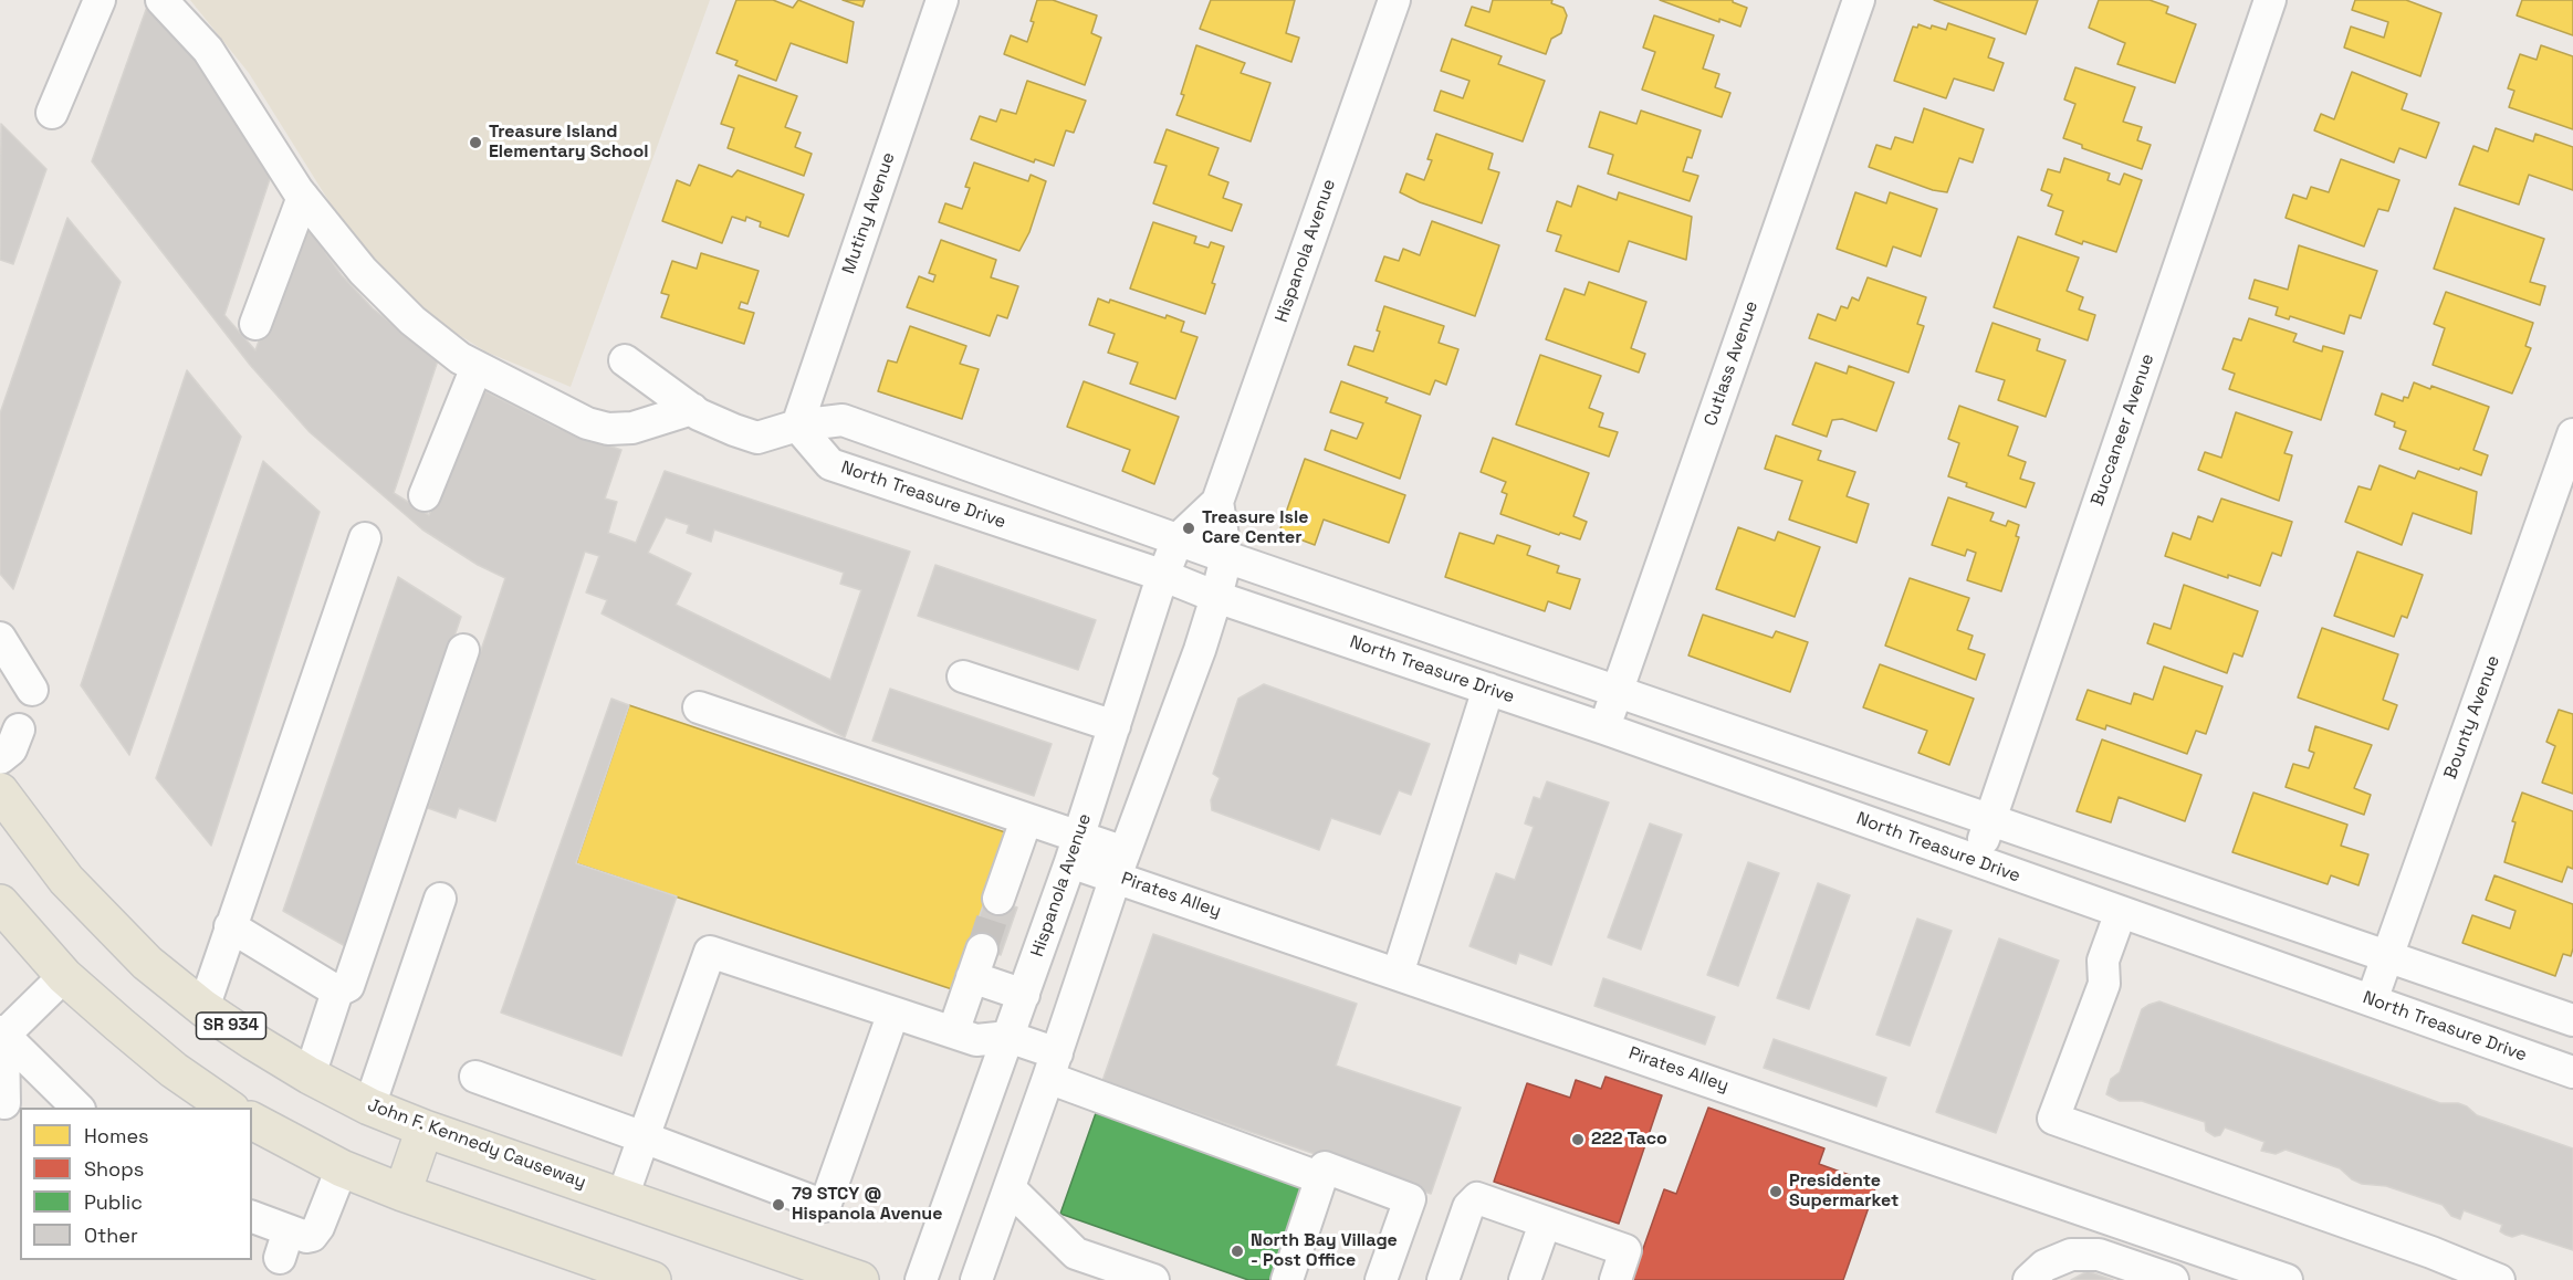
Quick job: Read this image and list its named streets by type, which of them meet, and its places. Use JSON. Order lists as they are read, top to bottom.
{
  "streets": {
    "main road": ["SR 934", "John F. Kennedy Causeway"],
    "street": [
      "Mutiny Avenue",
      "Hispanola Avenue",
      "Cutlass Avenue",
      "Buccaneer Avenue",
      "North Treasure Drive",
      "Bounty Avenue",
      "Pirates Alley"
    ]
  },
  "crossings": [
    ["Mutiny Avenue", "North Treasure Drive"],
    ["Hispanola Avenue", "North Treasure Drive"],
    ["Hispanola Avenue", "Pirates Alley"],
    ["Cutlass Avenue", "North Treasure Drive"],
    ["Buccaneer Avenue", "North Treasure Drive"],
    ["North Treasure Drive", "Bounty Avenue"]
  ],
  "places": [
    "Treasure Island Elementary School",
    "Treasure Isle Care Center",
    "222 Taco",
    "Presidente Supermarket",
    "79 STCY @ Hispanola Avenue",
    "North Bay Village - Post Office"
  ],
  "legend": [
    "Homes",
    "Shops",
    "Public",
    "Other"
  ]
}
